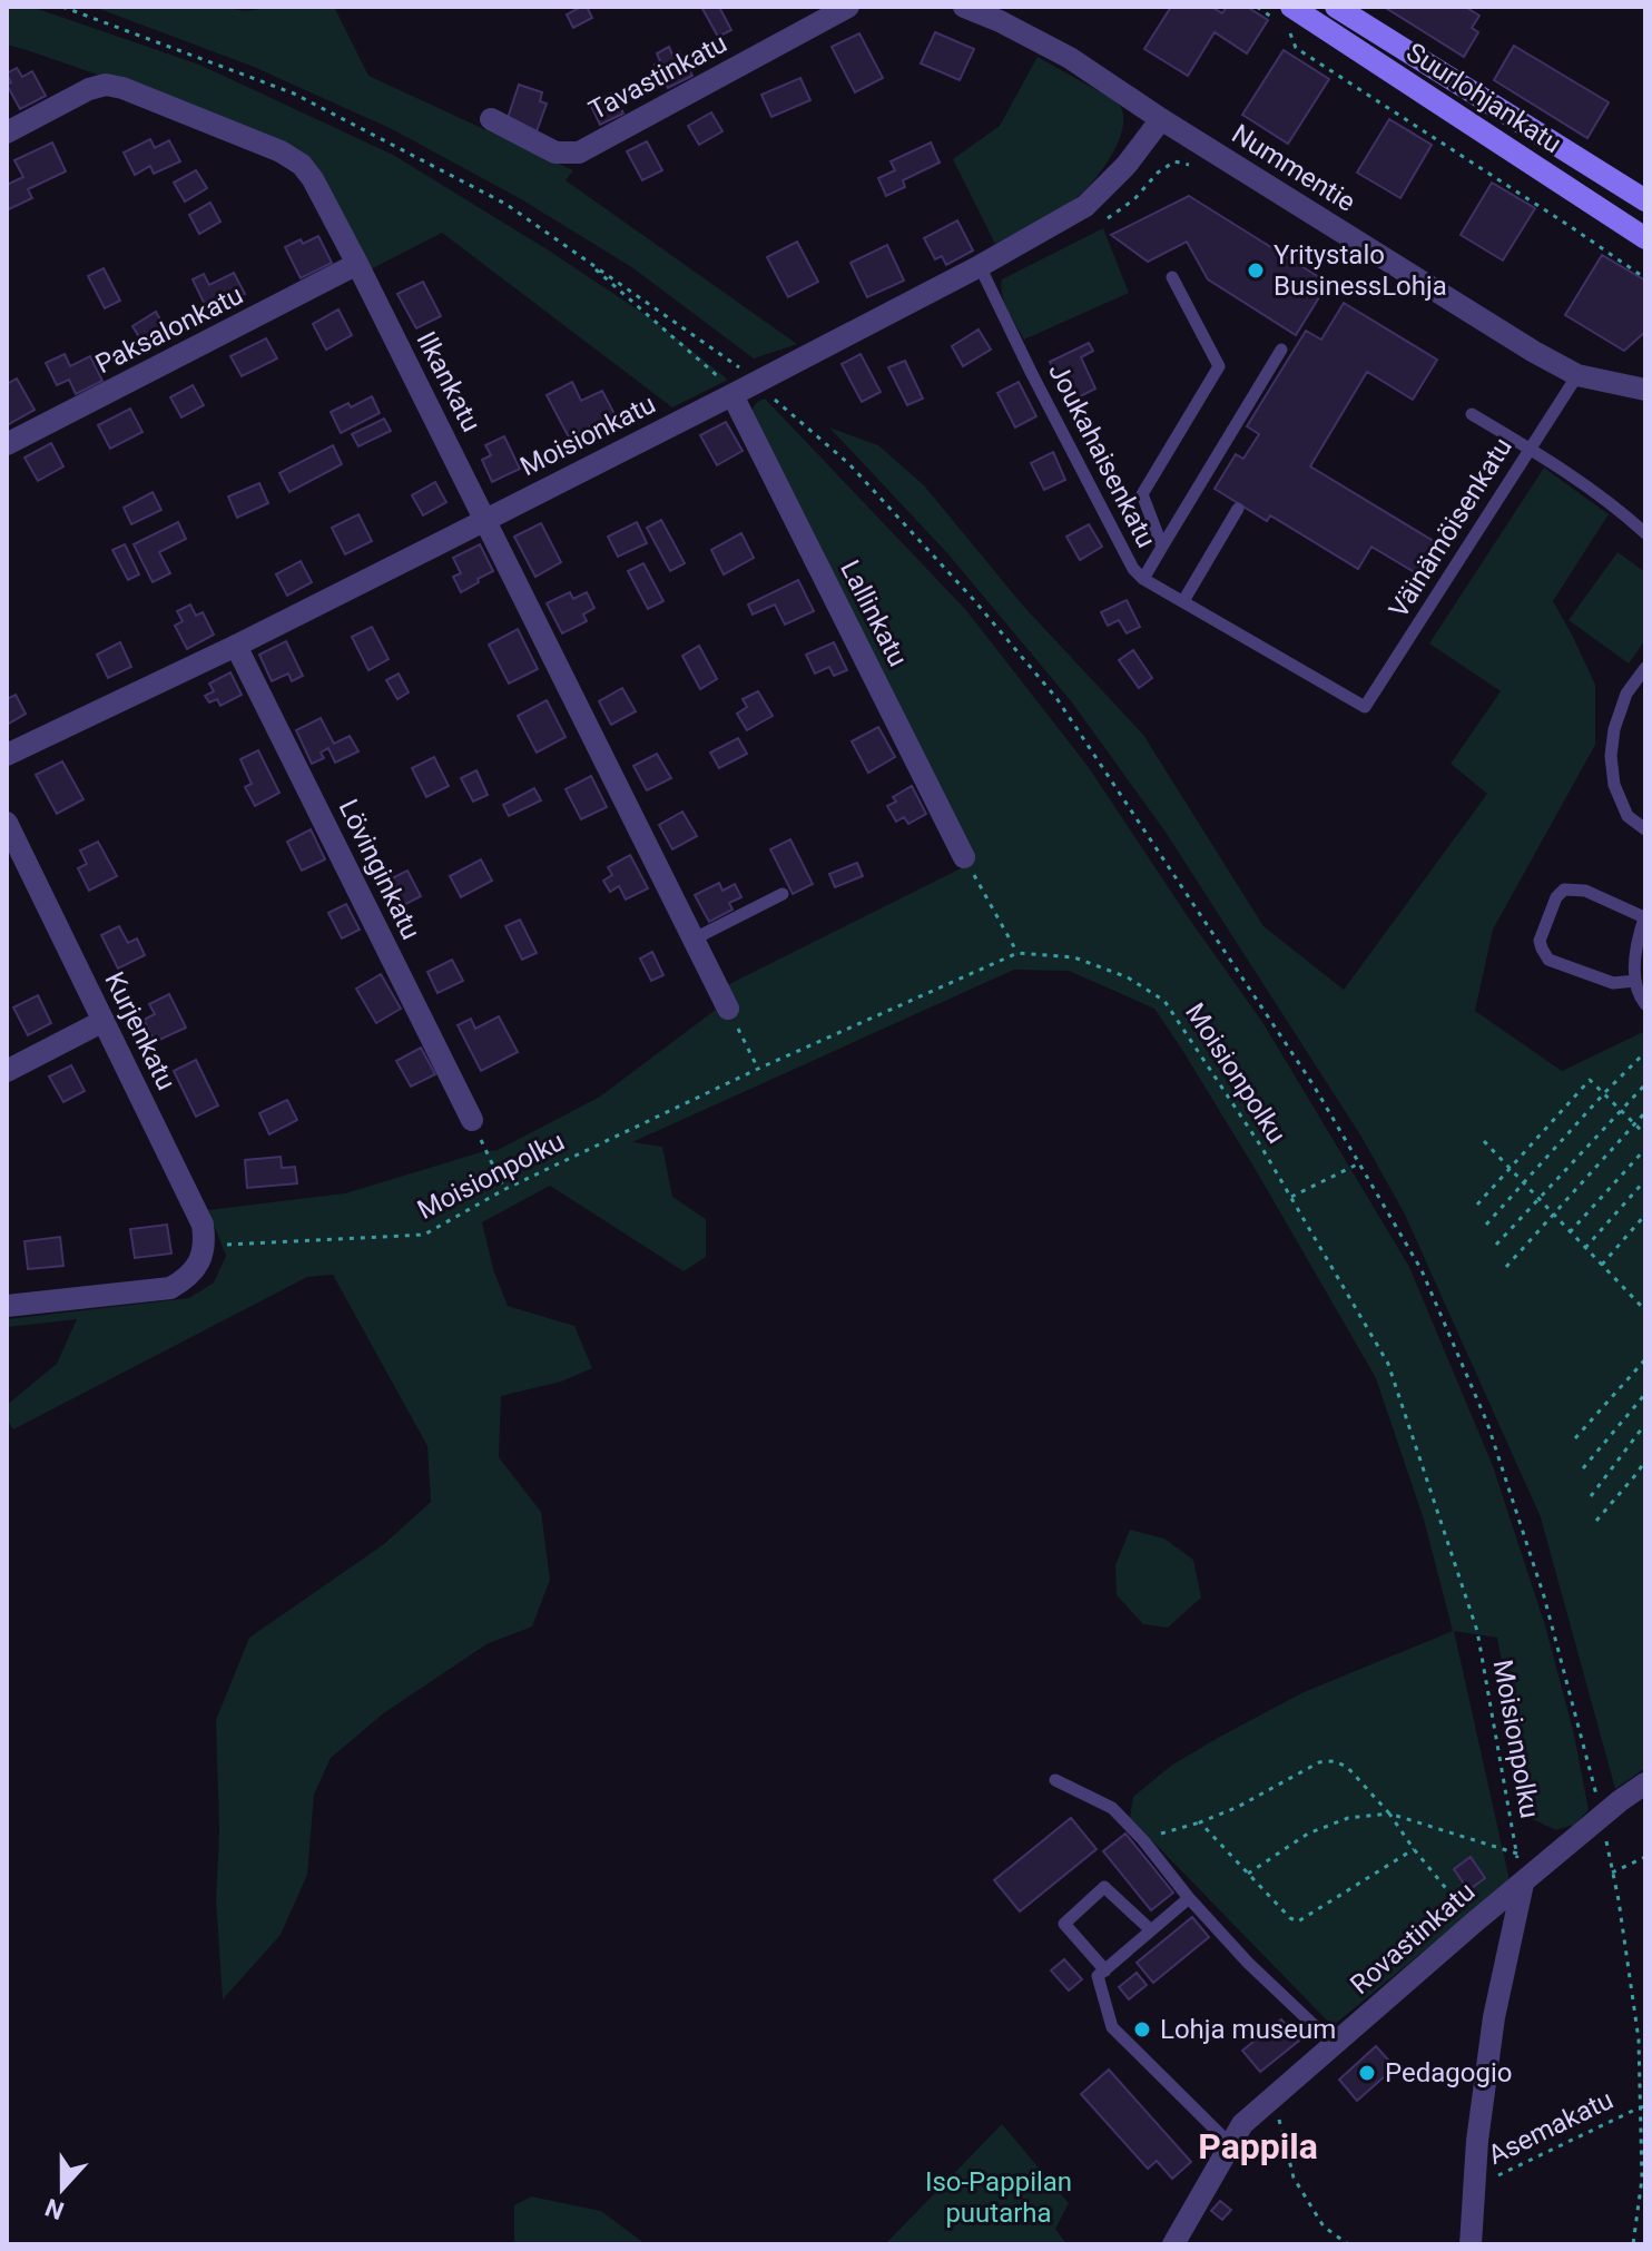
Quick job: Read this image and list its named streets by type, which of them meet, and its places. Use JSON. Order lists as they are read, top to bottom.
{
  "streets": {
    "main road": ["Suurlohjankatu"],
    "street": [
      "Tavastinkatu",
      "Nummentie",
      "Paksalonkatu",
      "Ilkankatu",
      "Moisionkatu",
      "Lallinkatu",
      "Lövinginkatu",
      "Kurjenkatu",
      "Rovastinkatu"
    ],
    "lane": ["Joukahaisenkatu", "Väinämöisenkatu"],
    "path": ["Moisionpolku", "Asemakatu"]
  },
  "crossings": [
    ["Nummentie", "Moisionkatu"],
    ["Nummentie", "Väinämöisenkatu"],
    ["Paksalonkatu", "Ilkankatu"],
    ["Ilkankatu", "Moisionkatu"],
    ["Moisionkatu", "Joukahaisenkatu"],
    ["Moisionkatu", "Lallinkatu"],
    ["Moisionkatu", "Lövinginkatu"],
    ["Joukahaisenkatu", "Väinämöisenkatu"],
    ["Kurjenkatu", "Moisionpolku"],
    ["Moisionpolku", "Rovastinkatu"]
  ],
  "districts": ["Pappila"],
  "parks": ["Iso-Pappilan puutarha"],
  "places": ["Yritystalo BusinessLohja", "Lohja museum", "Pedagogio"],
  "north": "bottom"
}
